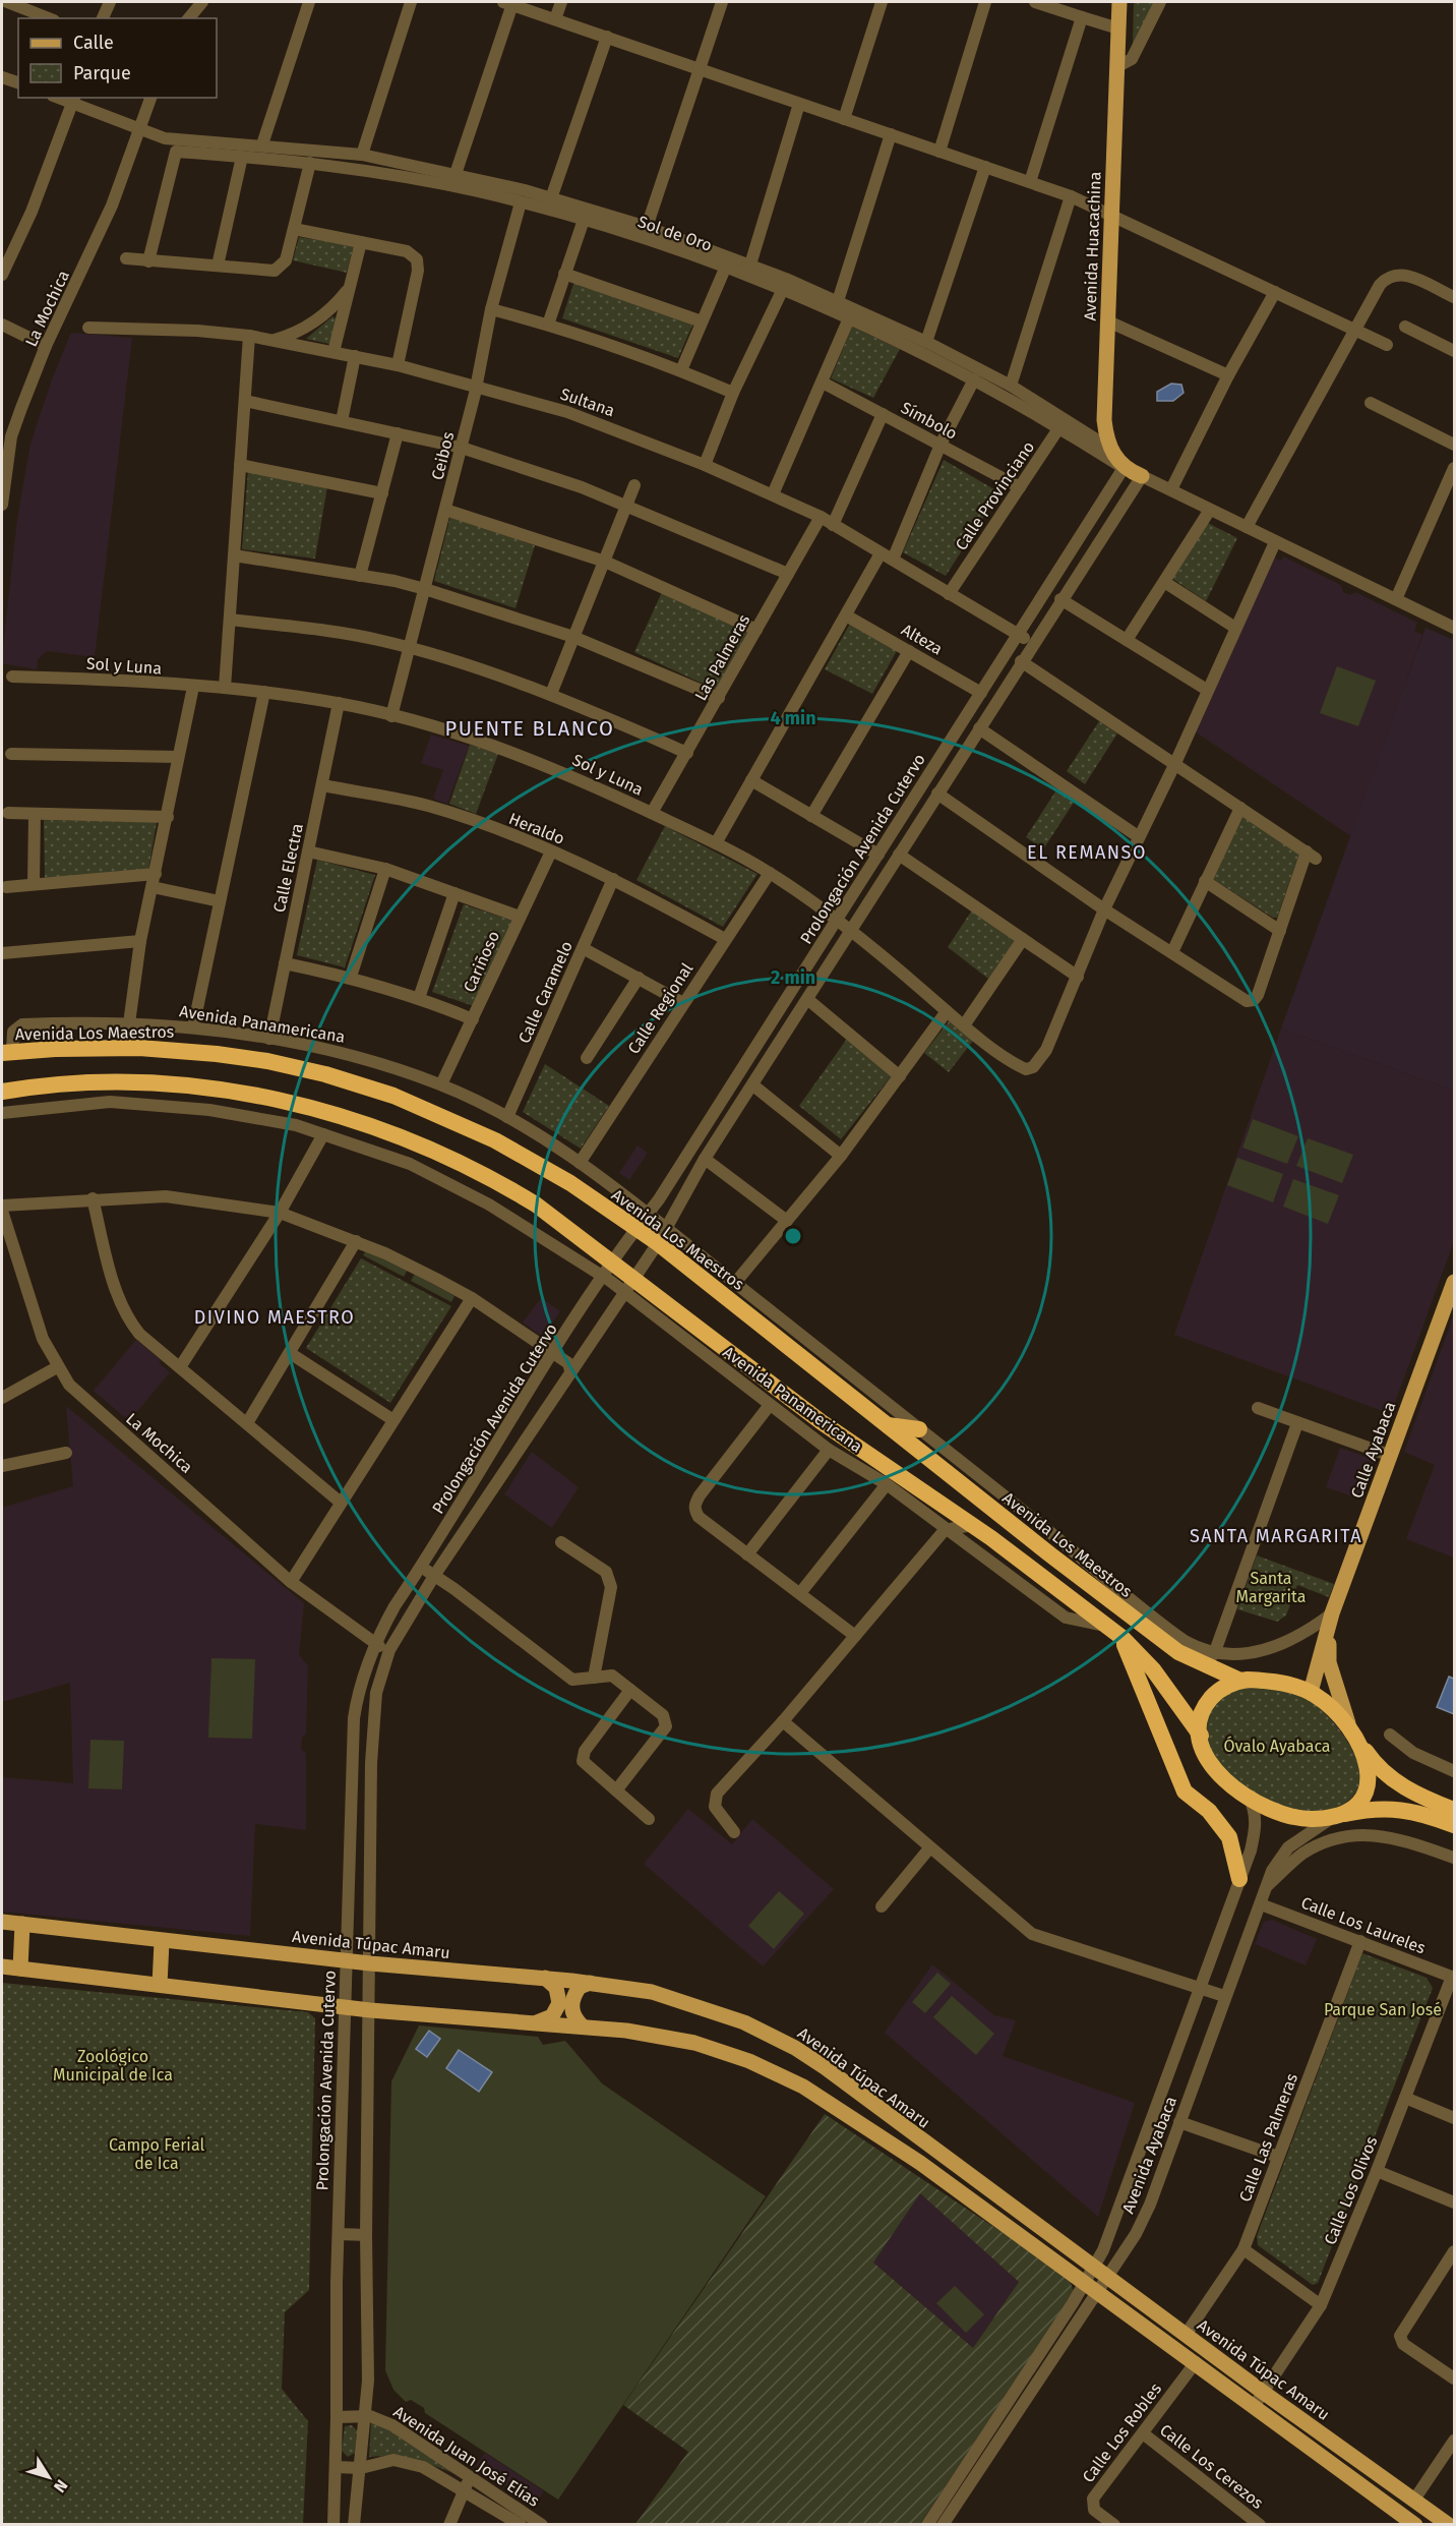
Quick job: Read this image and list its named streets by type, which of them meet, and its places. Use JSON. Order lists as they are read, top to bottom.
{
  "streets": {
    "highway": ["Avenida Los Maestros"],
    "main road": ["Avenida Huacachina", "Calle Ayabaca", "Avenida Túpac Amaru"],
    "street": [
      "Sol de Oro",
      "La Mochica",
      "Sultana",
      "Símbolo",
      "Ceibos",
      "Calle Provinciano",
      "Alteza",
      "Las Palmeras",
      "Sol y Luna",
      "Heraldo",
      "Prolongación Avenida Cutervo",
      "Calle Electra",
      "Cariñoso",
      "Calle Caramelo",
      "Calle Regional",
      "Avenida Panamericana",
      "Calle Los Laureles",
      "Calle Las Palmeras",
      "Avenida Ayabaca",
      "Calle Los Olivos",
      "Calle Los Robles",
      "Avenida Juan José Elías",
      "Calle Los Cerezos"
    ]
  },
  "crossings": [
    ["Sol de Oro", "Avenida Huacachina"],
    ["Sol de Oro", "Ceibos"],
    ["Sol de Oro", "Calle Provinciano"],
    ["Sol de Oro", "Prolongación Avenida Cutervo"],
    ["Avenida Huacachina", "Prolongación Avenida Cutervo"],
    ["La Mochica", "Prolongación Avenida Cutervo"],
    ["Sultana", "Ceibos"],
    ["Sultana", "Calle Provinciano"],
    ["Sultana", "Las Palmeras"],
    ["Sultana", "Prolongación Avenida Cutervo"],
    ["Símbolo", "Calle Provinciano"],
    ["Ceibos", "Sol y Luna"],
    ["Alteza", "Prolongación Avenida Cutervo"],
    ["Las Palmeras", "Sol y Luna"],
    ["Sol y Luna", "Prolongación Avenida Cutervo"],
    ["Sol y Luna", "Calle Electra"],
    ["Sol y Luna", "Calle Regional"],
    ["Heraldo", "Calle Electra"],
    ["Heraldo", "Cariñoso"],
    ["Heraldo", "Calle Caramelo"],
    ["Heraldo", "Calle Regional"],
    ["Prolongación Avenida Cutervo", "Avenida Panamericana"],
    ["Prolongación Avenida Cutervo", "Avenida Los Maestros"],
    ["Prolongación Avenida Cutervo", "Avenida Túpac Amaru"],
    ["Prolongación Avenida Cutervo", "Avenida Juan José Elías"],
    ["Calle Electra", "Avenida Panamericana"],
    ["Cariñoso", "Avenida Panamericana"],
    ["Calle Caramelo", "Avenida Panamericana"],
    ["Calle Regional", "Avenida Panamericana"],
    ["Avenida Panamericana", "Avenida Los Maestros"],
    ["Avenida Los Maestros", "Calle Ayabaca"],
    ["Avenida Los Maestros", "Avenida Ayabaca"],
    ["Calle Ayabaca", "Avenida Ayabaca"],
    ["Calle Los Laureles", "Calle Las Palmeras"],
    ["Calle Los Laureles", "Avenida Ayabaca"],
    ["Calle Los Laureles", "Calle Los Olivos"],
    ["Avenida Túpac Amaru", "Calle Las Palmeras"],
    ["Avenida Túpac Amaru", "Avenida Ayabaca"],
    ["Avenida Túpac Amaru", "Calle Los Olivos"],
    ["Avenida Túpac Amaru", "Calle Los Robles"],
    ["Calle Los Robles", "Calle Los Cerezos"]
  ],
  "districts": [
    "PUENTE BLANCO",
    "EL REMANSO",
    "DIVINO MAESTRO",
    "SANTA MARGARITA"
  ],
  "parks": [
    "Santa Margarita",
    "Óvalo Ayabaca",
    "Parque San José",
    "Zoológico Municipal de Ica",
    "Campo Ferial de Ica"
  ],
  "legend": ["Calle", "Parque"],
  "north": "bottom right",
  "rings": ["4 min", "2 min"]
}
